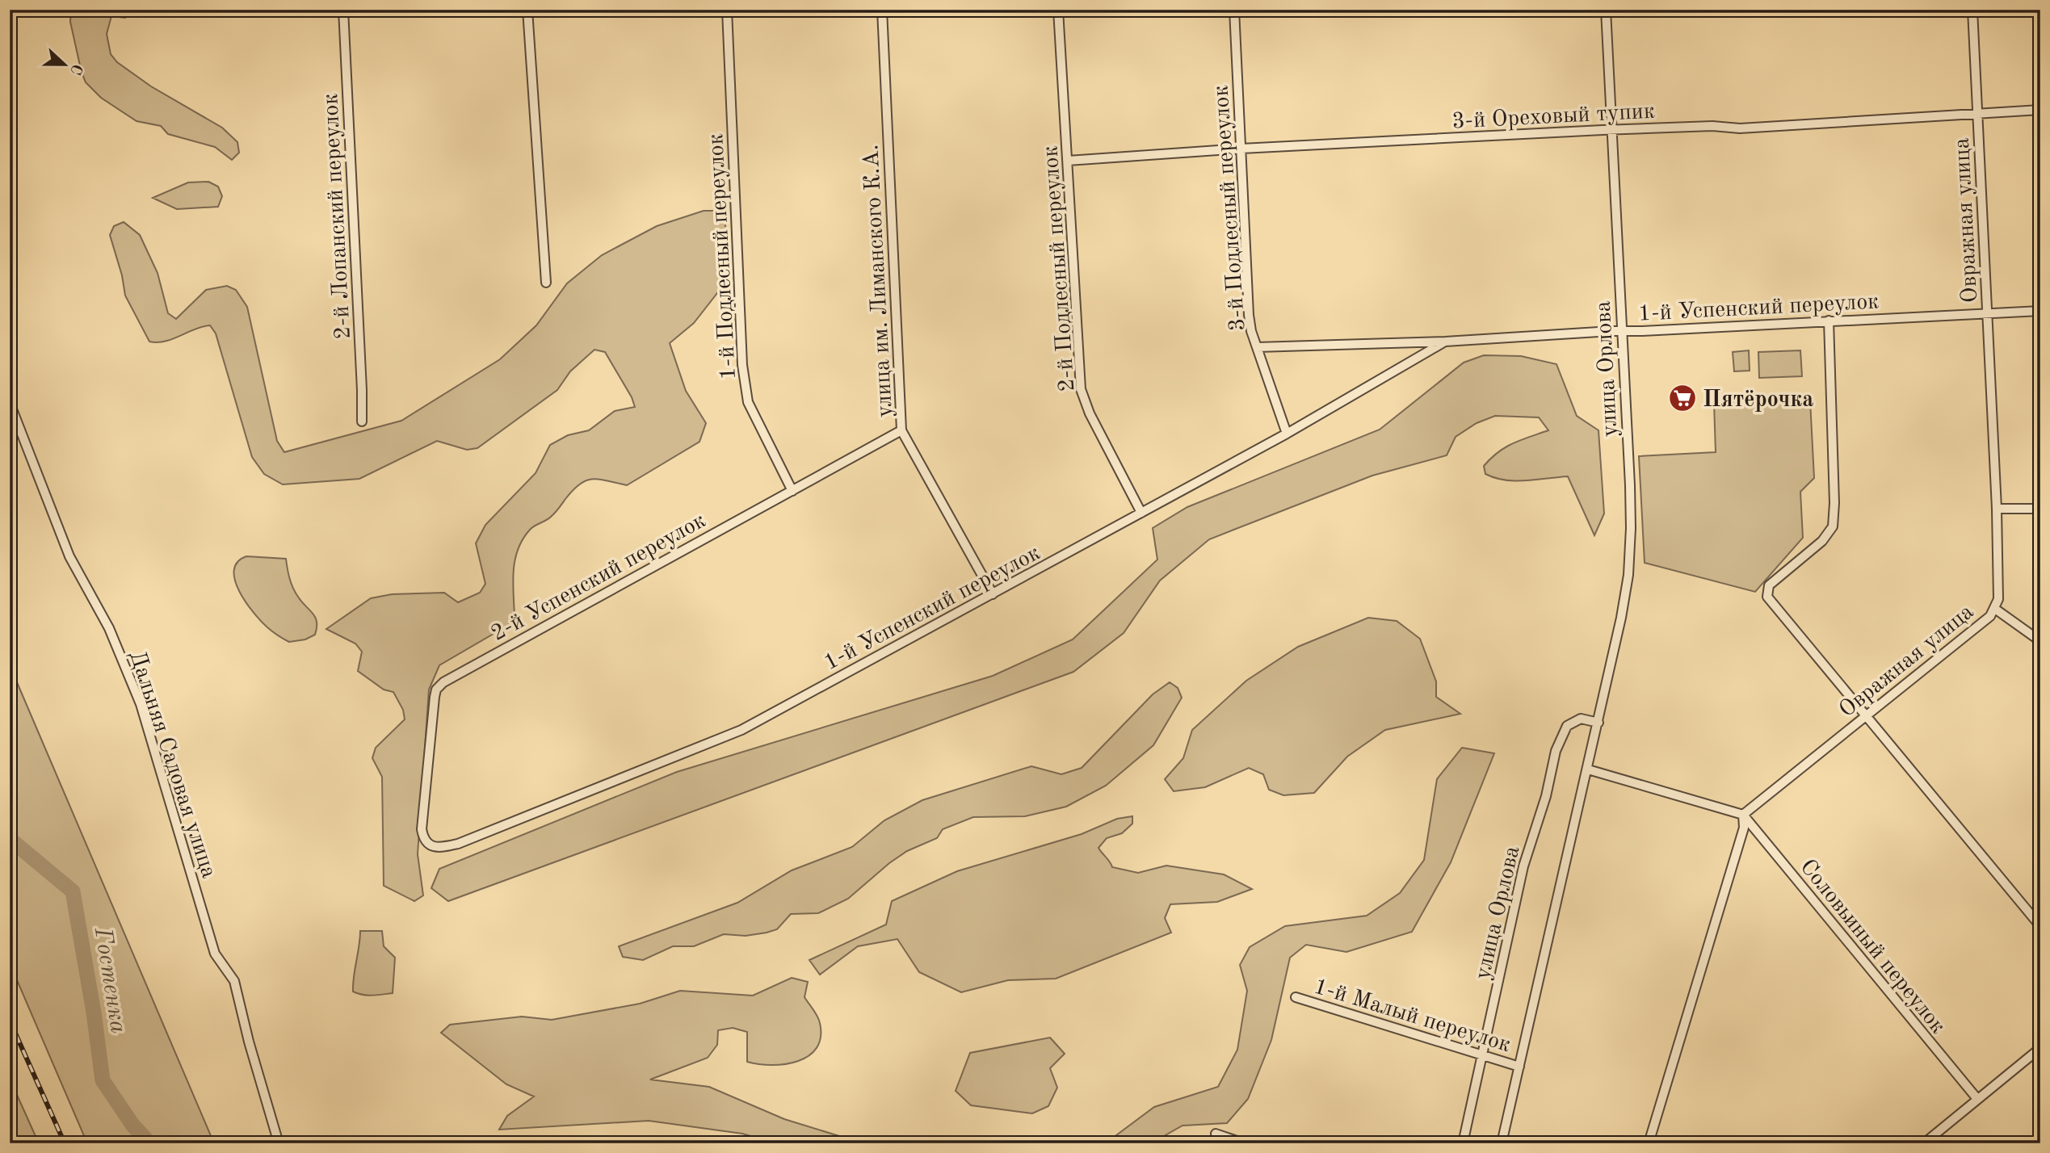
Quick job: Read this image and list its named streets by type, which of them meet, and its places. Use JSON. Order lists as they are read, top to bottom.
{
  "streets": {
    "street": [
      "3-й Ореховый тупик",
      "3-й Подлесный переулок",
      "2-й Лопанский переулок",
      "Овражная улица",
      "1-й Подлесный переулок",
      "2-й Подлесный переулок",
      "улица им. Лиманского К.А.",
      "1-й Успенский переулок",
      "улица Орлова",
      "2-й Успенский переулок",
      "Дальняя Садовая улица",
      "Соловьиный переулок",
      "1-й Малый переулок"
    ]
  },
  "crossings": [
    ["3-й Ореховый тупик", "3-й Подлесный переулок"],
    ["3-й Ореховый тупик", "Овражная улица"],
    ["3-й Ореховый тупик", "2-й Подлесный переулок"],
    ["3-й Ореховый тупик", "улица Орлова"],
    ["3-й Подлесный переулок", "1-й Успенский переулок"],
    ["Овражная улица", "1-й Успенский переулок"],
    ["Овражная улица", "Соловьиный переулок"],
    ["1-й Подлесный переулок", "2-й Успенский переулок"],
    ["2-й Подлесный переулок", "1-й Успенский переулок"],
    ["улица им. Лиманского К.А.", "1-й Успенский переулок"],
    ["улица им. Лиманского К.А.", "2-й Успенский переулок"],
    ["1-й Успенский переулок", "улица Орлова"],
    ["1-й Успенский переулок", "2-й Успенский переулок"],
    ["улица Орлова", "1-й Малый переулок"]
  ],
  "water": ["Гостенка"],
  "places": {
    "supermarket": ["Пятёрочка"]
  },
  "north": "right"
}
